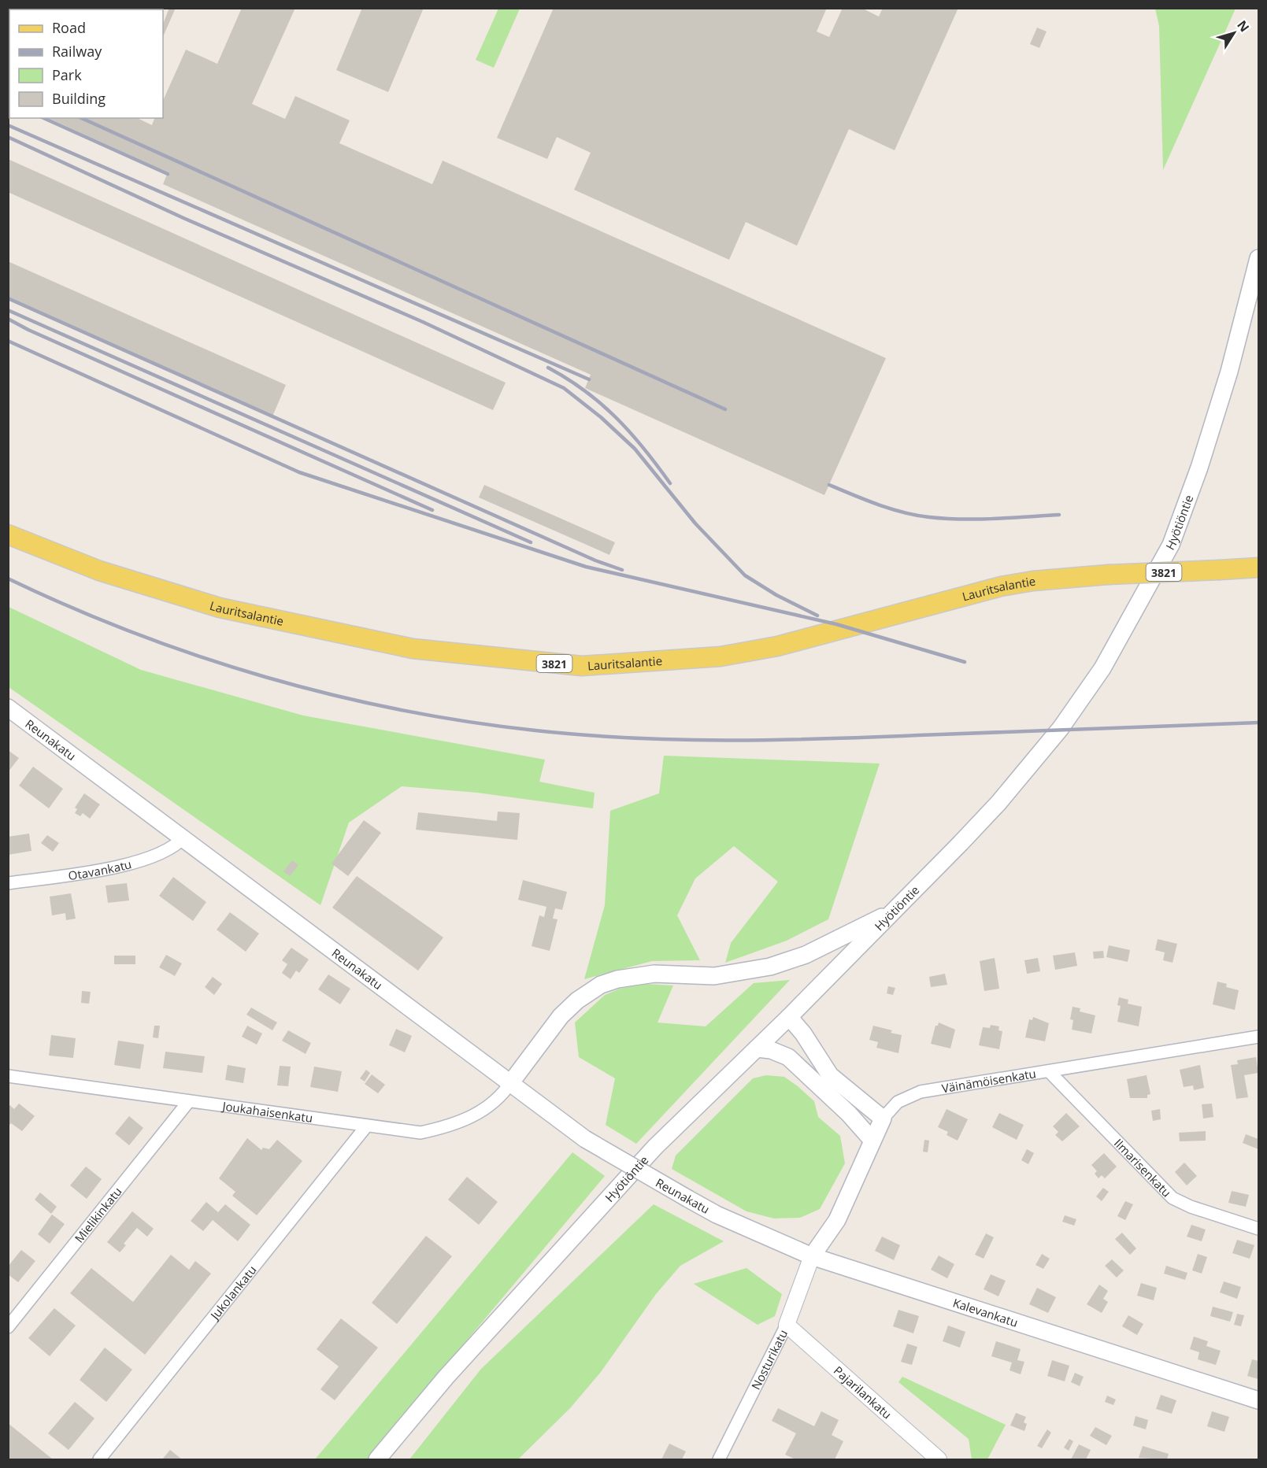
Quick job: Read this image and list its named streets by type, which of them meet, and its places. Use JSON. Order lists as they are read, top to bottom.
{
  "streets": {
    "main road": [
      "Hyötiöntie",
      "3821",
      "Lauritsalantie",
      "Reunakatu",
      "Väinämöisenkatu",
      "Kalevankatu"
    ],
    "street": [
      "Otavankatu",
      "Joukahaisenkatu",
      "Ilmarisenkatu",
      "Mielikinkatu",
      "Jukolankatu",
      "Nosturikatu",
      "Pajarilankatu"
    ]
  },
  "crossings": [
    ["Reunakatu", "Otavankatu"],
    ["Reunakatu", "Joukahaisenkatu"],
    ["Reunakatu", "Kalevankatu"],
    ["Väinämöisenkatu", "Ilmarisenkatu"],
    ["Väinämöisenkatu", "Kalevankatu"],
    ["Väinämöisenkatu", "Nosturikatu"],
    ["Joukahaisenkatu", "Mielikinkatu"],
    ["Joukahaisenkatu", "Jukolankatu"],
    ["Kalevankatu", "Nosturikatu"],
    ["Nosturikatu", "Pajarilankatu"]
  ],
  "legend": [
    "Road",
    "Railway",
    "Park",
    "Building"
  ],
  "north": "top right"
}
